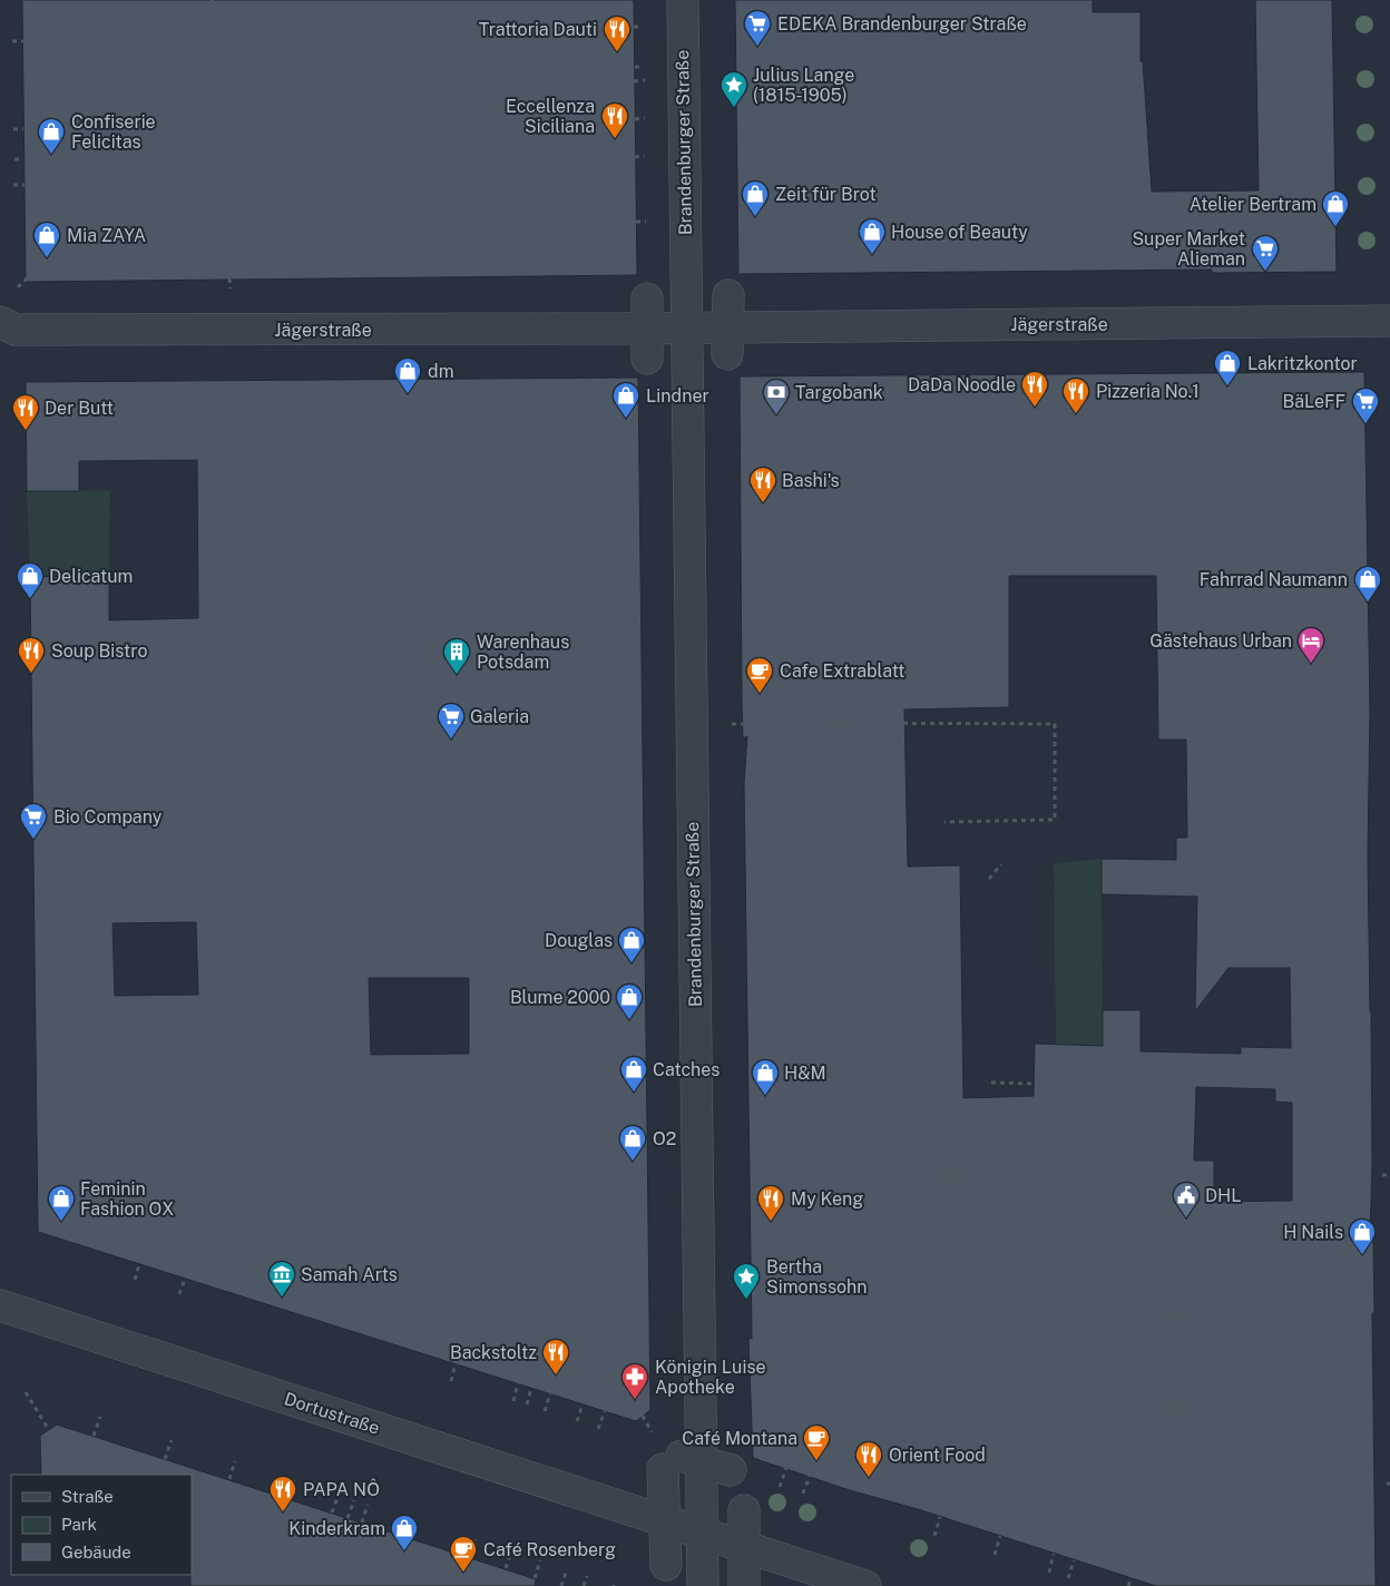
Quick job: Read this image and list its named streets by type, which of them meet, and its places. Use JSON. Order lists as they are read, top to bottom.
{
  "streets": {
    "street": ["Brandenburger Straße", "Jägerstraße", "Dortustraße"]
  },
  "crossings": [
    ["Brandenburger Straße", "Jägerstraße"],
    ["Brandenburger Straße", "Dortustraße"]
  ],
  "places": {
    "supermarket": [
      "EDEKA Brandenburger Straße",
      "Super Market Alieman",
      "BäLeFF",
      "Galeria",
      "Bio Company"
    ],
    "restaurant": [
      "Trattoria Dauti",
      "Eccellenza Siciliana",
      "DaDa Noodle",
      "Pizzeria No.1",
      "Der Butt",
      "Bashi's",
      "Soup Bistro",
      "My Keng",
      "Backstoltz",
      "Orient Food",
      "PAPA NÔ"
    ],
    "place": ["Julius Lange (1815-1905)", "Bertha Simonssohn"],
    "shop": [
      "Confiserie Felicitas",
      "Zeit für Brot",
      "Atelier Bertram",
      "House of Beauty",
      "Mia ZAYA",
      "Lakritzkontor",
      "dm",
      "Lindner",
      "Delicatum",
      "Fahrrad Naumann",
      "Douglas",
      "Blume 2000",
      "Catches",
      "H&M",
      "O2",
      "Feminin Fashion OX",
      "H Nails",
      "Kinderkram"
    ],
    "bank": ["Targobank"],
    "hotel": ["Gästehaus Urban"],
    "building": ["Warenhaus Potsdam"],
    "cafe": ["Cafe Extrablatt", "Café Montana", "Café Rosenberg"],
    "public building": ["DHL"],
    "museum": ["Samah Arts"],
    "pharmacy": ["Königin Luise Apotheke"]
  },
  "legend": ["Straße", "Park", "Gebäude"]
}
